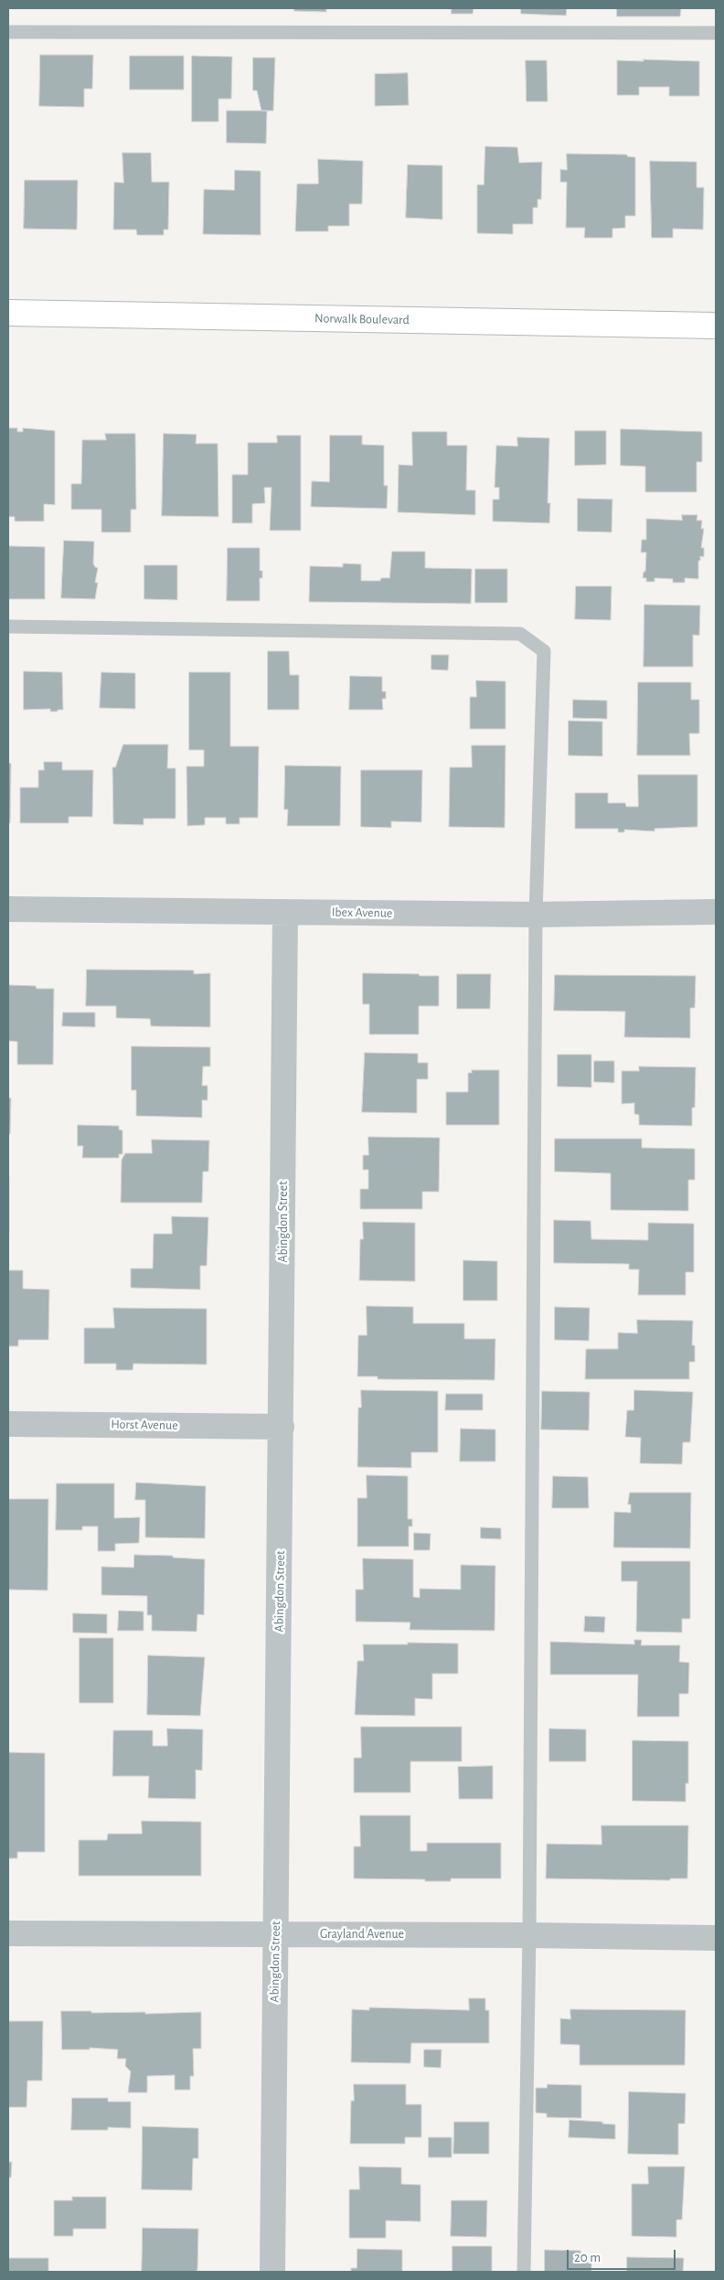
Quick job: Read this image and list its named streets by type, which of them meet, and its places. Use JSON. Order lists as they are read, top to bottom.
{
  "streets": {
    "street": [
      "Norwalk Boulevard",
      "Ibex Avenue",
      "Abingdon Street",
      "Horst Avenue",
      "Grayland Avenue"
    ]
  },
  "crossings": [
    ["Ibex Avenue", "Abingdon Street"],
    ["Abingdon Street", "Horst Avenue"],
    ["Abingdon Street", "Grayland Avenue"]
  ],
  "scale_bar": "20 m"
}
